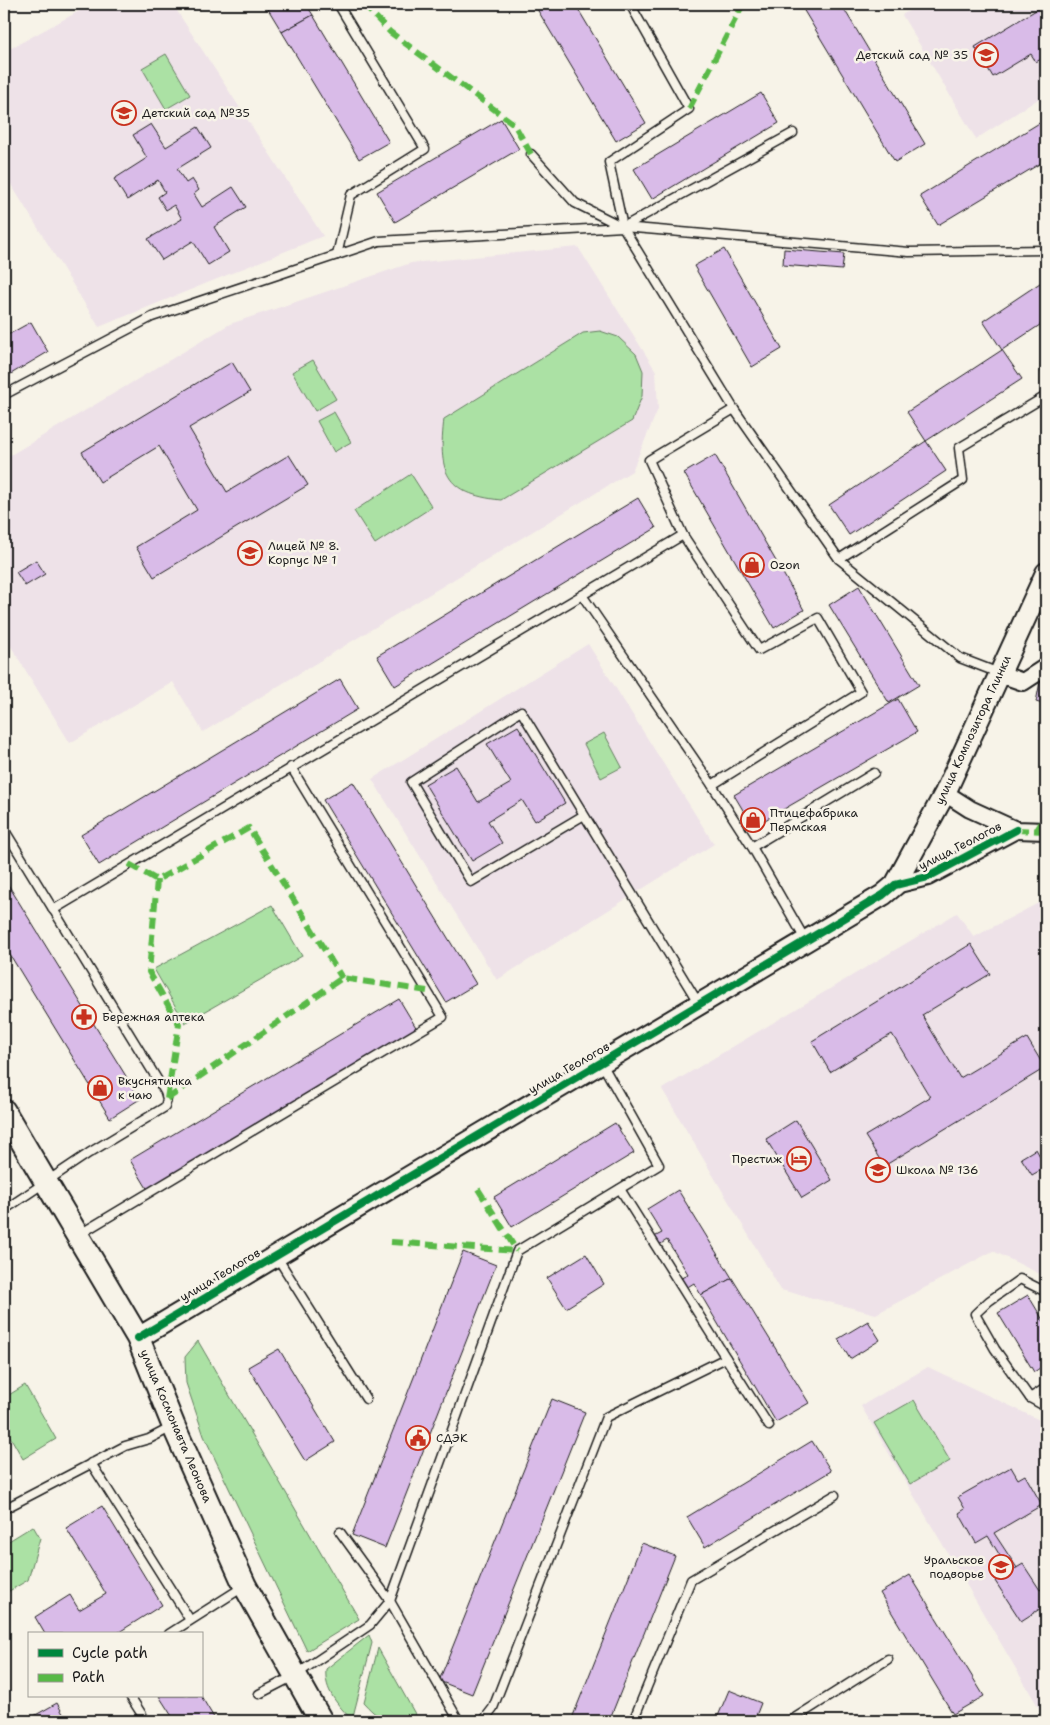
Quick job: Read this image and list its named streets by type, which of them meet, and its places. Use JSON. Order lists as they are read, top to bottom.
{
  "streets": {
    "main road": ["улица Космонавта Леонова"],
    "street": ["улица Композитора Глинки", "улица Геологов"]
  },
  "crossings": [
    ["улица Композитора Глинки", "улица Геологов"],
    ["улица Геологов", "улица Космонавта Леонова"]
  ],
  "places": {
    "school or university": [
      "Детский сад № 35",
      "Детский сад №35",
      "Лицей № 8. Корпус № 1",
      "Школа № 136",
      "Уральское подворье"
    ],
    "shop": ["Ozon", "Птицефабрика Пермская", "Вкуснятинка к чаю"],
    "pharmacy": ["Бережная аптека"],
    "hotel": ["Престиж"],
    "public building": ["СДЭК"]
  },
  "legend": ["Cycle path", "Path"]
}
